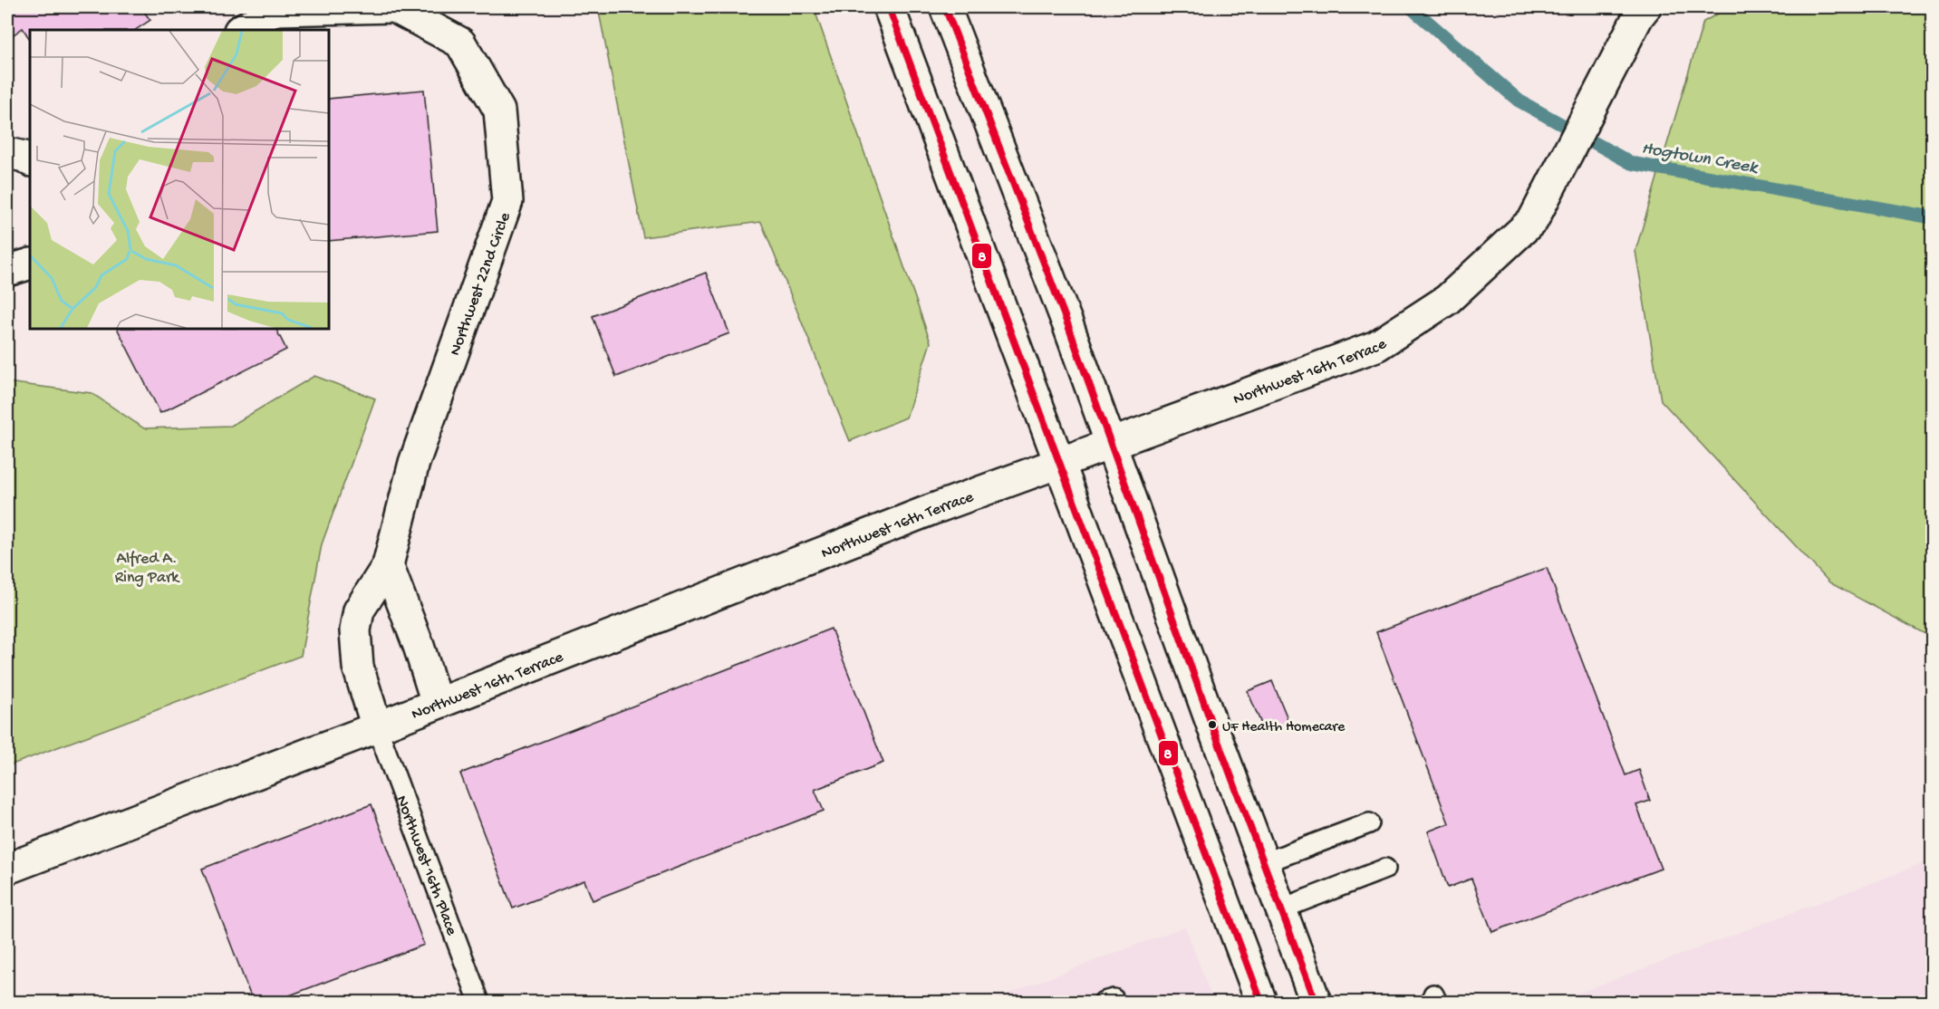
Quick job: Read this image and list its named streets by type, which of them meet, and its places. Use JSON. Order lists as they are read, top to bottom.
{
  "streets": {
    "street": ["Northwest 22nd Circle", "Northwest 16th Terrace"],
    "lane": ["Northwest 16th Place"]
  },
  "crossings": [
    ["Northwest 22nd Circle", "Northwest 16th Terrace"],
    ["Northwest 22nd Circle", "Northwest 16th Place"],
    ["Northwest 16th Terrace", "Northwest 16th Place"]
  ],
  "water": ["Hogtown Creek"],
  "parks": ["Alfred A. Ring Park"],
  "places": ["UF Health Homecare"],
  "lines": ["transit line 8"]
}
